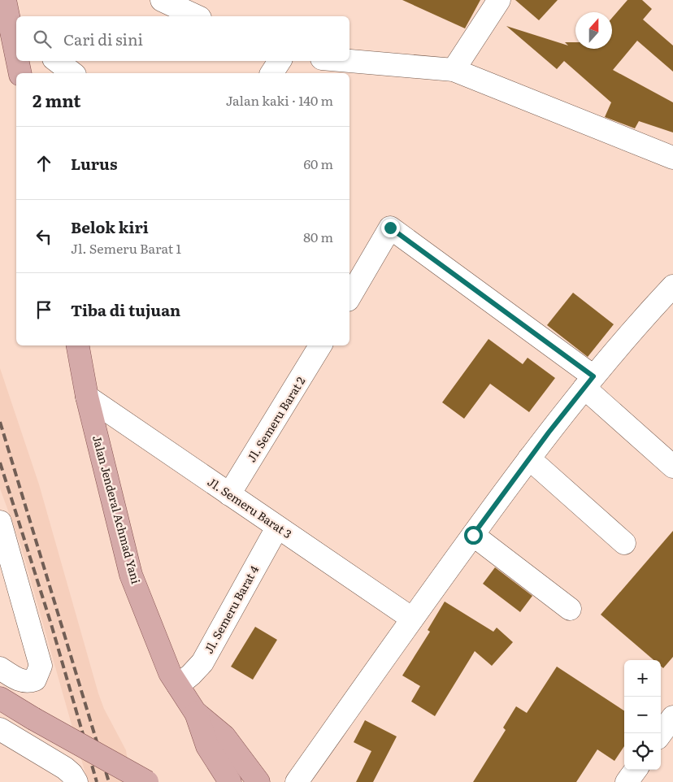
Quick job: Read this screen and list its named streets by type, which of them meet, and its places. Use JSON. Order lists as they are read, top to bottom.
{
  "streets": {
    "main road": ["Jalan Jenderal Achmad Yani"],
    "street": ["Jl. Semeru Barat 2", "Jl. Semeru Barat 3", "Jl. Semeru Barat 4"]
  },
  "crossings": [
    ["Jl. Semeru Barat 2", "Jl. Semeru Barat 3"],
    ["Jl. Semeru Barat 3", "Jalan Jenderal Achmad Yani"],
    ["Jl. Semeru Barat 3", "Jl. Semeru Barat 4"],
    ["Jalan Jenderal Achmad Yani", "Jl. Semeru Barat 4"]
  ],
  "north": "top",
  "page": {
    "search": "Cari di sini",
    "heading": ["2 mnt", "Jalan kaki · 140 m"],
    "list": [
      ["Lurus", "60 m"],
      ["Belok kiri", "Jl. Semeru Barat 1", "80 m"],
      "Tiba di tujuan"
    ],
    "map_buttons": ["+", "−"]
  }
}
